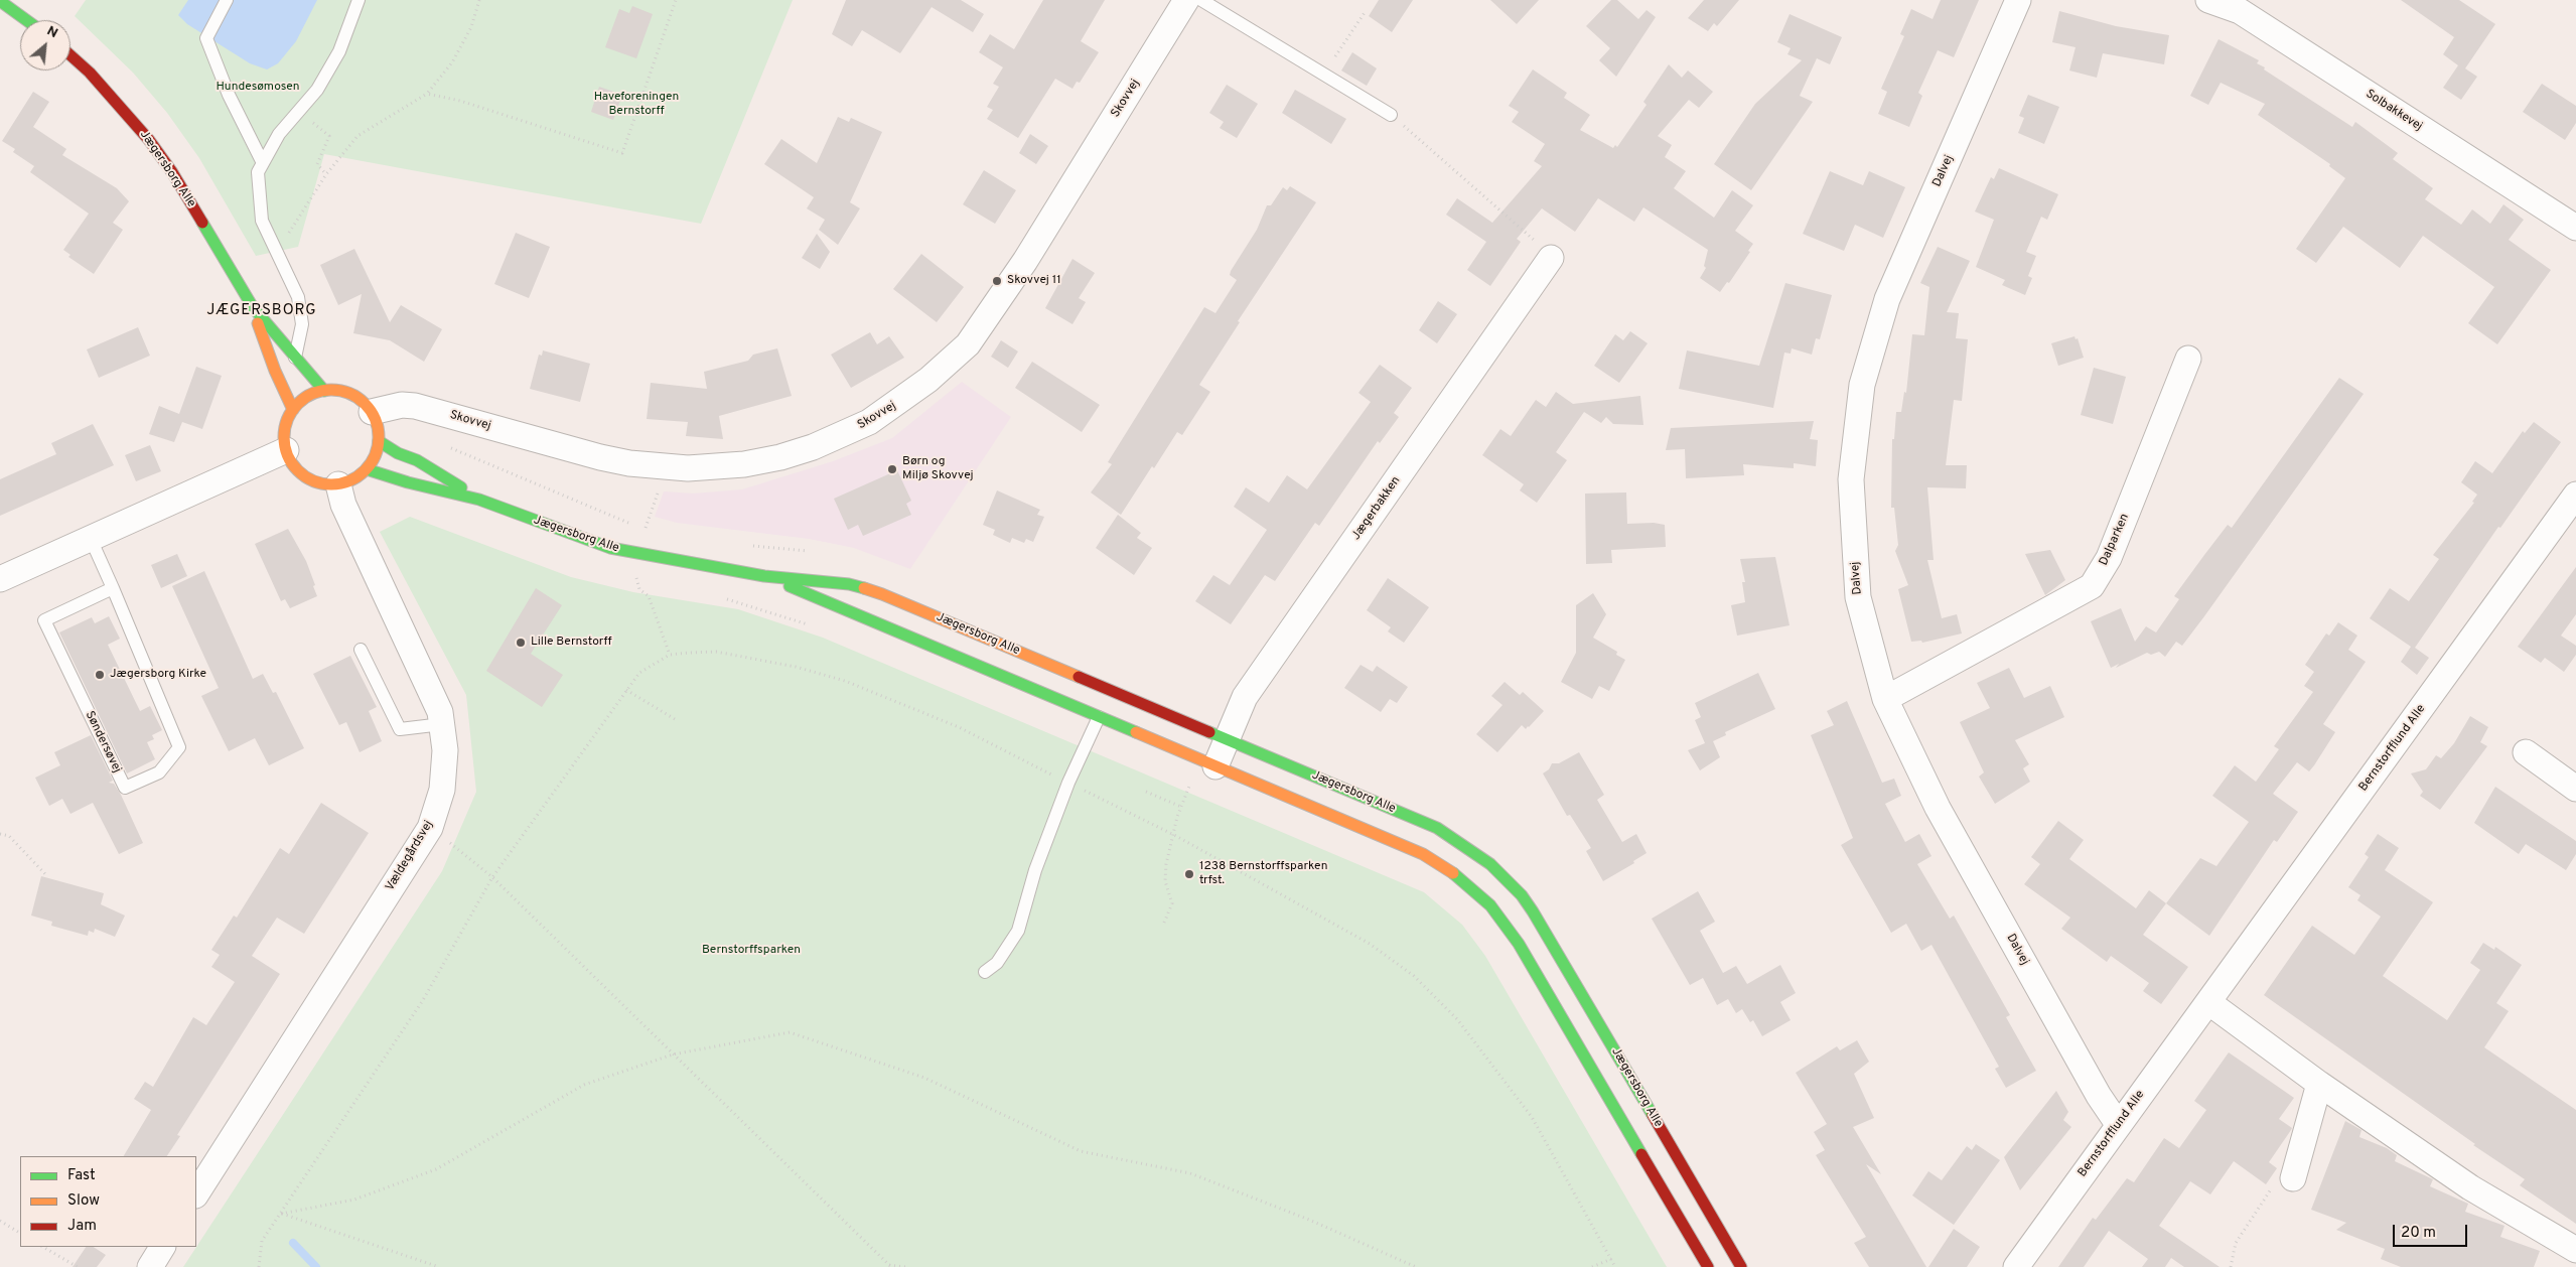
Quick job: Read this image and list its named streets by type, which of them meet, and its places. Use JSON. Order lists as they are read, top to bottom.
{
  "streets": {
    "street": [
      "Skovvej",
      "Solbakkevej",
      "Jægersborg Alle",
      "Dalvej",
      "Jægerbakken",
      "Dalparken",
      "Bernstorfflund Alle",
      "Vældegårdsvej"
    ],
    "lane": ["Søndersøvej"]
  },
  "crossings": [
    ["Skovvej", "Jægersborg Alle"],
    ["Skovvej", "Vældegårdsvej"],
    ["Jægersborg Alle", "Jægerbakken"],
    ["Jægersborg Alle", "Vældegårdsvej"],
    ["Dalvej", "Dalparken"],
    ["Dalvej", "Bernstorfflund Alle"]
  ],
  "districts": ["JÆGERSBORG"],
  "parks": ["Hundesømosen", "Haveforeningen Bernstorff", "Bernstorffsparken"],
  "places": [
    "Skovvej 11",
    "Børn og Miljø Skovvej",
    "Lille Bernstorff",
    "Jægersborg Kirke",
    "1238 Bernstorffsparken trfst."
  ],
  "legend": ["Fast", "Slow", "Jam"],
  "scale_bar": "20 m",
  "north": "top right"
}
